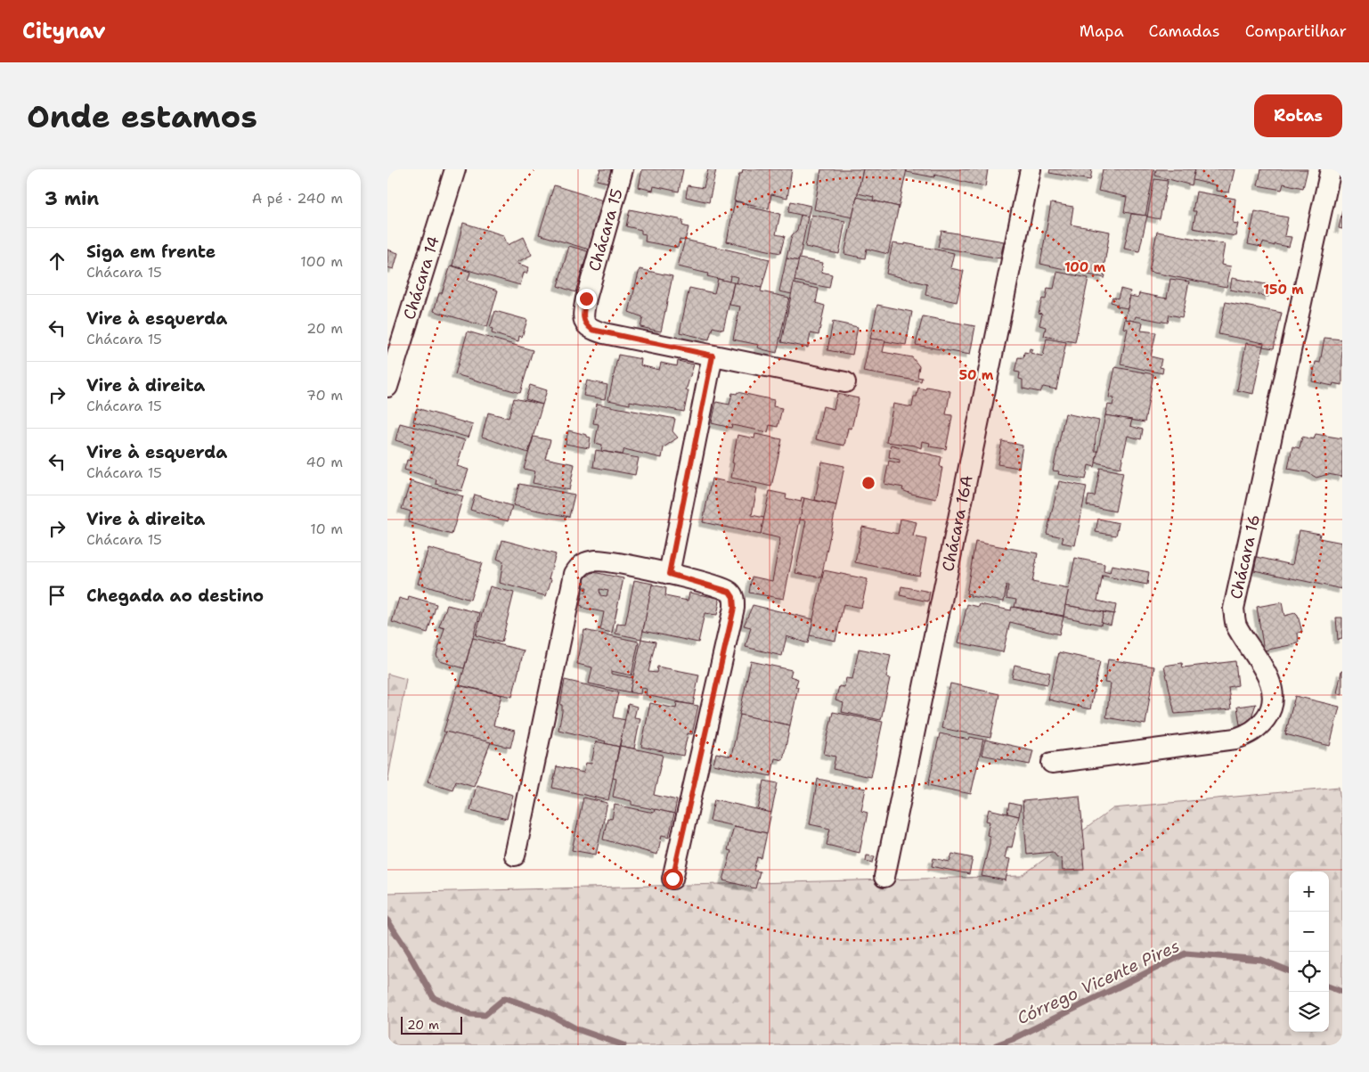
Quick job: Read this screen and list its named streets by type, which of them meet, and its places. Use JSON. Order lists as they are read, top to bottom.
{
  "streets": {
    "street": [
      "Chácara 15",
      "Chácara 14",
      "Chácara 16A",
      "Chácara 16"
    ]
  },
  "water": ["Córrego Vicente Pires"],
  "scale_bar": "20 m",
  "page": {
    "header": "Citynav",
    "nav": ["Mapa", "Camadas", "Compartilhar"],
    "buttons": "Rotas",
    "title": "Onde estamos",
    "heading": ["3 min", "A pé · 240 m"],
    "list": [
      ["Siga em frente", "Chácara 15", "100 m"],
      ["Vire à esquerda", "Chácara 15", "20 m"],
      ["Vire à direita", "Chácara 15", "70 m"],
      ["Vire à esquerda", "Chácara 15", "40 m"],
      ["Vire à direita", "Chácara 15", "10 m"],
      "Chegada ao destino"
    ],
    "map_buttons": ["+", "−"],
    "scale": "20 m"
  },
  "rings": ["100 m", "150 m", "50 m"]
}
